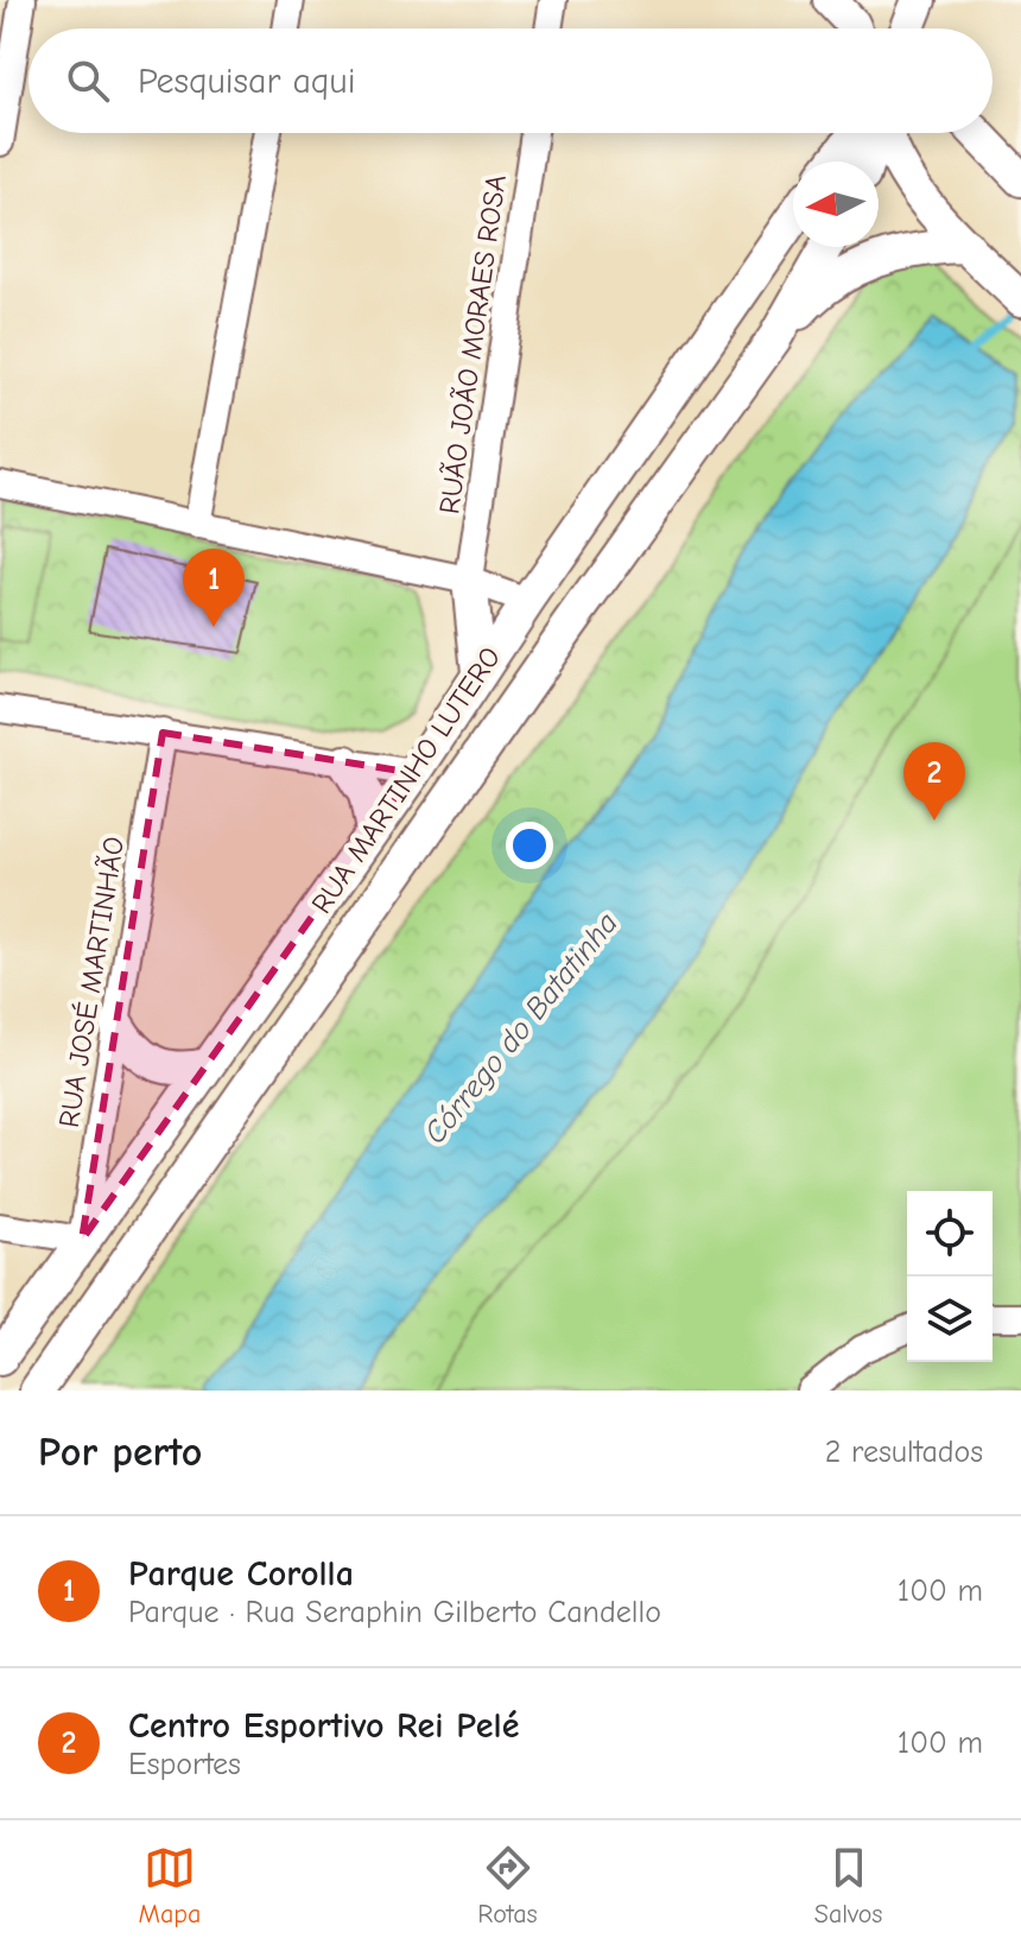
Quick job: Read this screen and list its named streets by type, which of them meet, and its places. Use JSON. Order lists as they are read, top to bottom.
{
  "streets": {
    "main road": ["RUA MARTINHO LUTERO"],
    "street": ["RUÃO JOÃO MORAES ROSA", "RUA JOSÉ MARTINHÃO"]
  },
  "crossings": [
    ["RUA MARTINHO LUTERO", "RUA JOSÉ MARTINHÃO"]
  ],
  "water": ["Córrego do Batatinha"],
  "north": "left",
  "page": {
    "search": "Pesquisar aqui",
    "pins": ["1", "2"],
    "heading": ["Por perto", "2 resultados"],
    "list": [
      {
        "mark": "1",
        "name": "Parque Corolla",
        "note": "Parque · Rua Seraphin Gilberto Candello",
        "value": "100 m"
      },
      {
        "mark": "2",
        "name": "Centro Esportivo Rei Pelé",
        "note": "Esportes",
        "value": "100 m"
      }
    ],
    "nav": ["Mapa", "Rotas", "Salvos"]
  }
}
